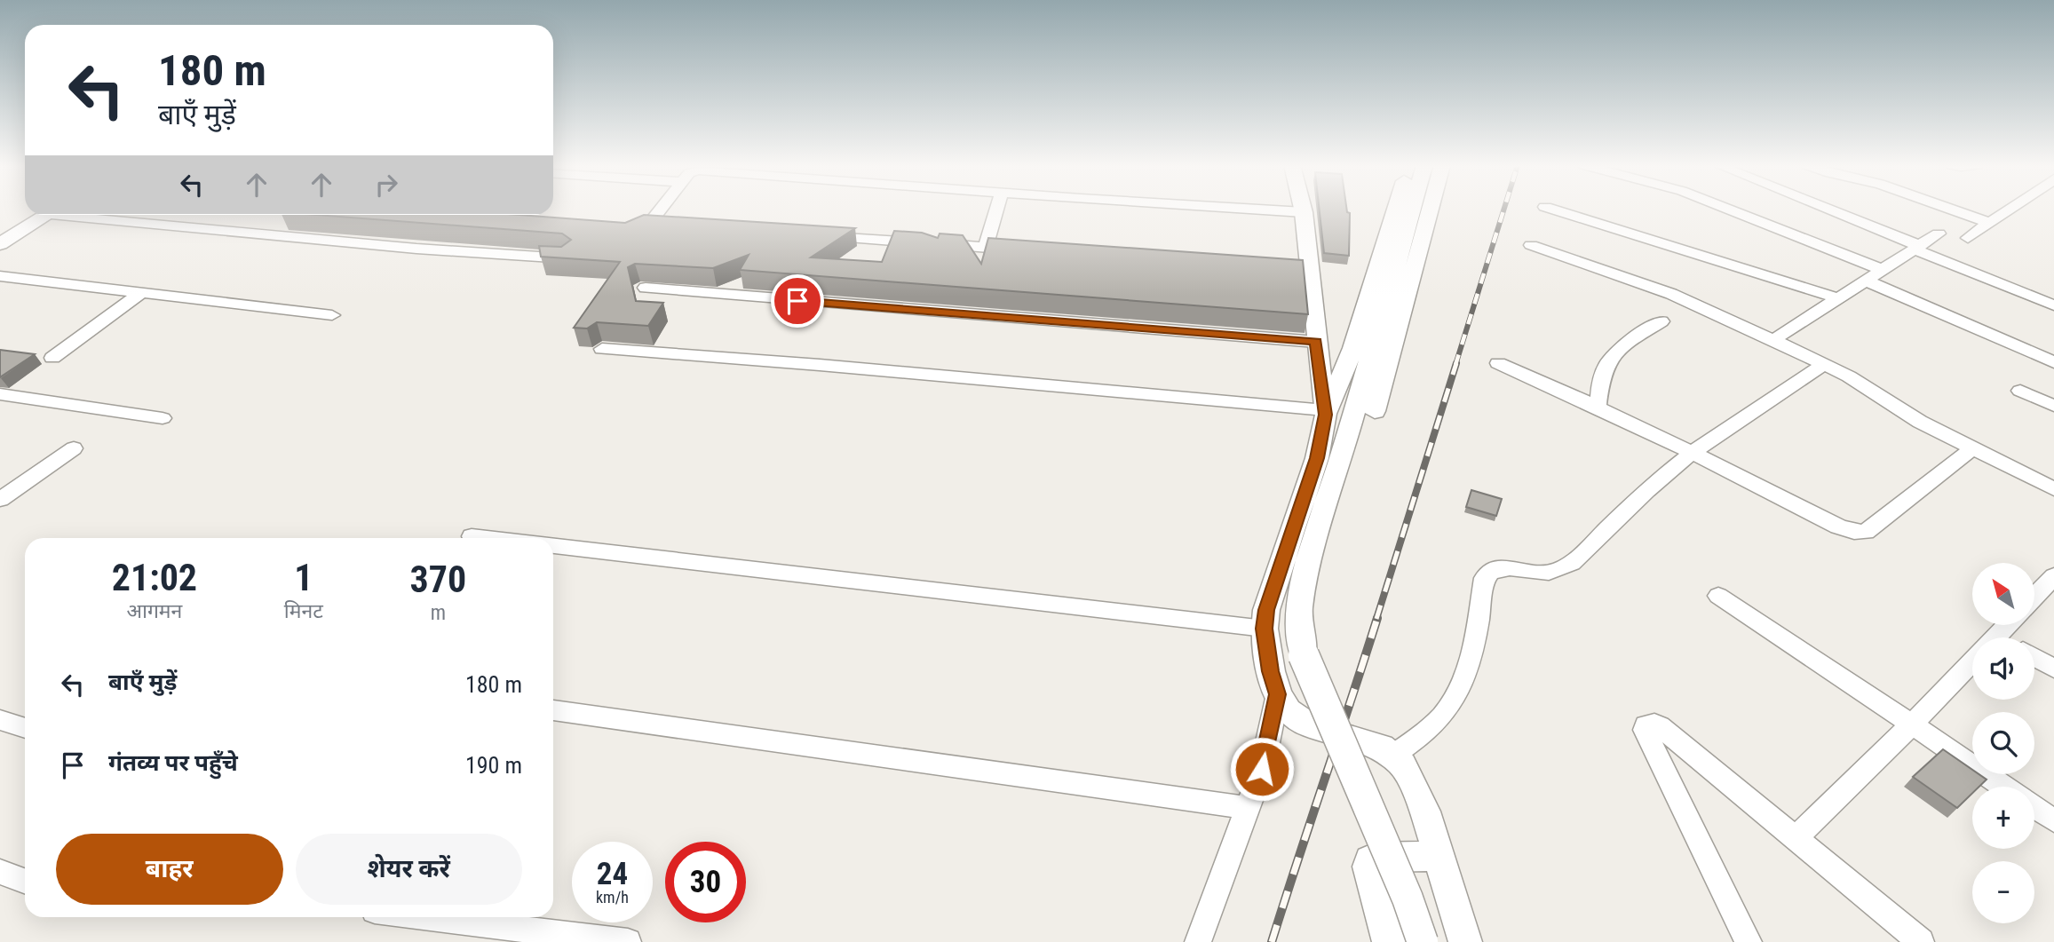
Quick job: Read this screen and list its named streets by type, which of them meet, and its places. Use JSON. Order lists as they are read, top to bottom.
{
  "north": "top left",
  "page": {
    "turn": ["180 m", "बाएँ मुड़ें"],
    "eta": [
      "21:02",
      "आगमन",
      "1",
      "मिनट",
      "370",
      "m"
    ],
    "map_buttons": ["+", "−"],
    "list": [
      {
        "name": "बाएँ मुड़ें",
        "value": "180 m"
      },
      {
        "name": "गंतव्य पर पहुँचे",
        "value": "190 m"
      }
    ],
    "buttons": ["बाहर", "शेयर करें"],
    "speed": "24 km/h",
    "limit": "30"
  }
}
